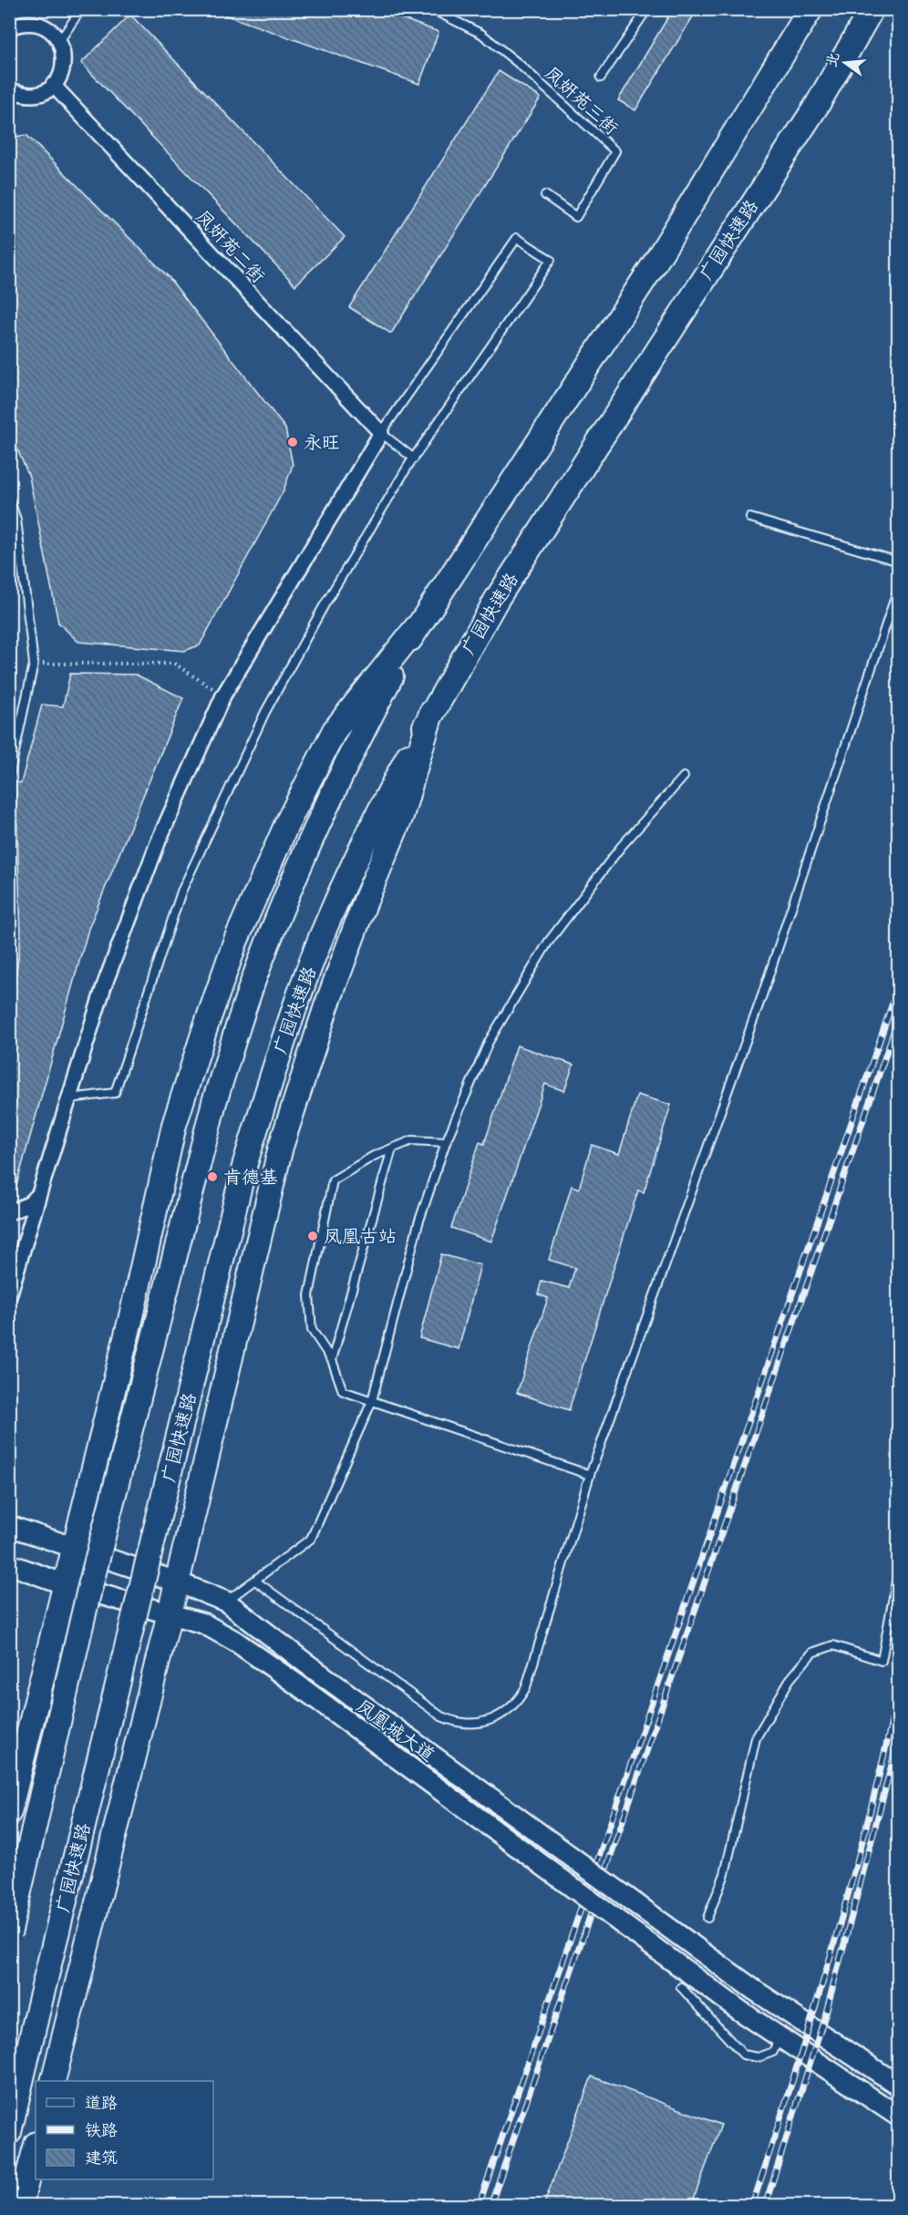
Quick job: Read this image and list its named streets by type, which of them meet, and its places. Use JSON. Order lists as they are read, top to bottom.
{
  "streets": {
    "highway": ["广园快速路"],
    "main road": ["凤凰城大道"],
    "street": ["凤妍苑二街"],
    "lane": ["凤妍苑三街"]
  },
  "places": ["永旺", "肯德基", "凤凰古站"],
  "legend": ["道路", "铁路", "建筑"],
  "north": "left"
}
